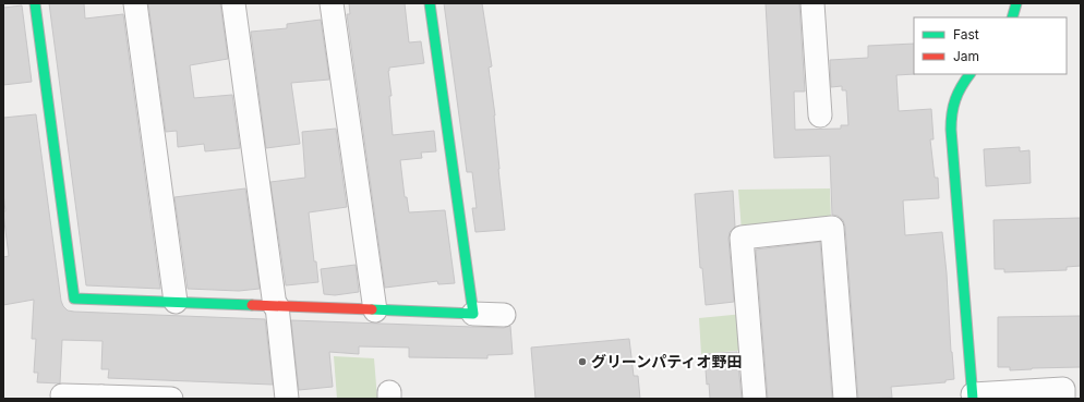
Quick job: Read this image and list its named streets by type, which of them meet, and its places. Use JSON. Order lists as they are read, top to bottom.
{
  "places": ["グリーンパティオ野田"],
  "legend": ["Fast", "Jam"]
}
